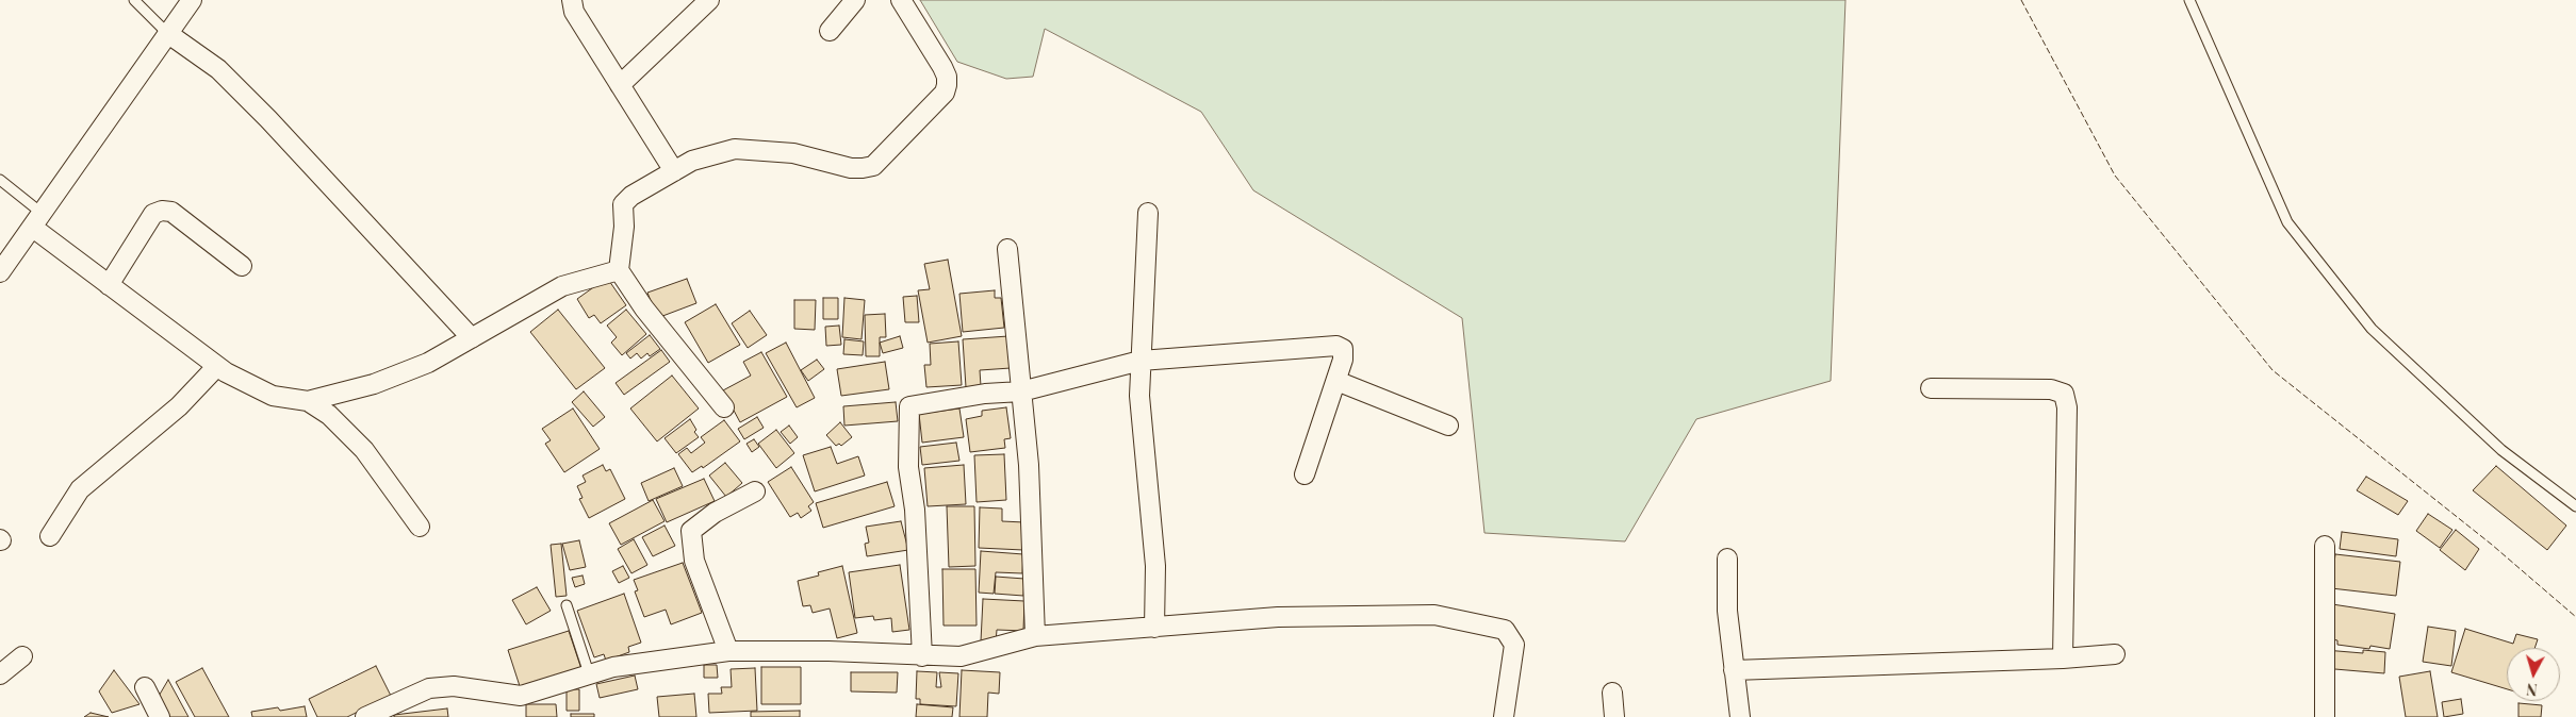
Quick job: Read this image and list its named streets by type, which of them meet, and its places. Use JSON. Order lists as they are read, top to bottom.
{
  "north": "bottom"
}
